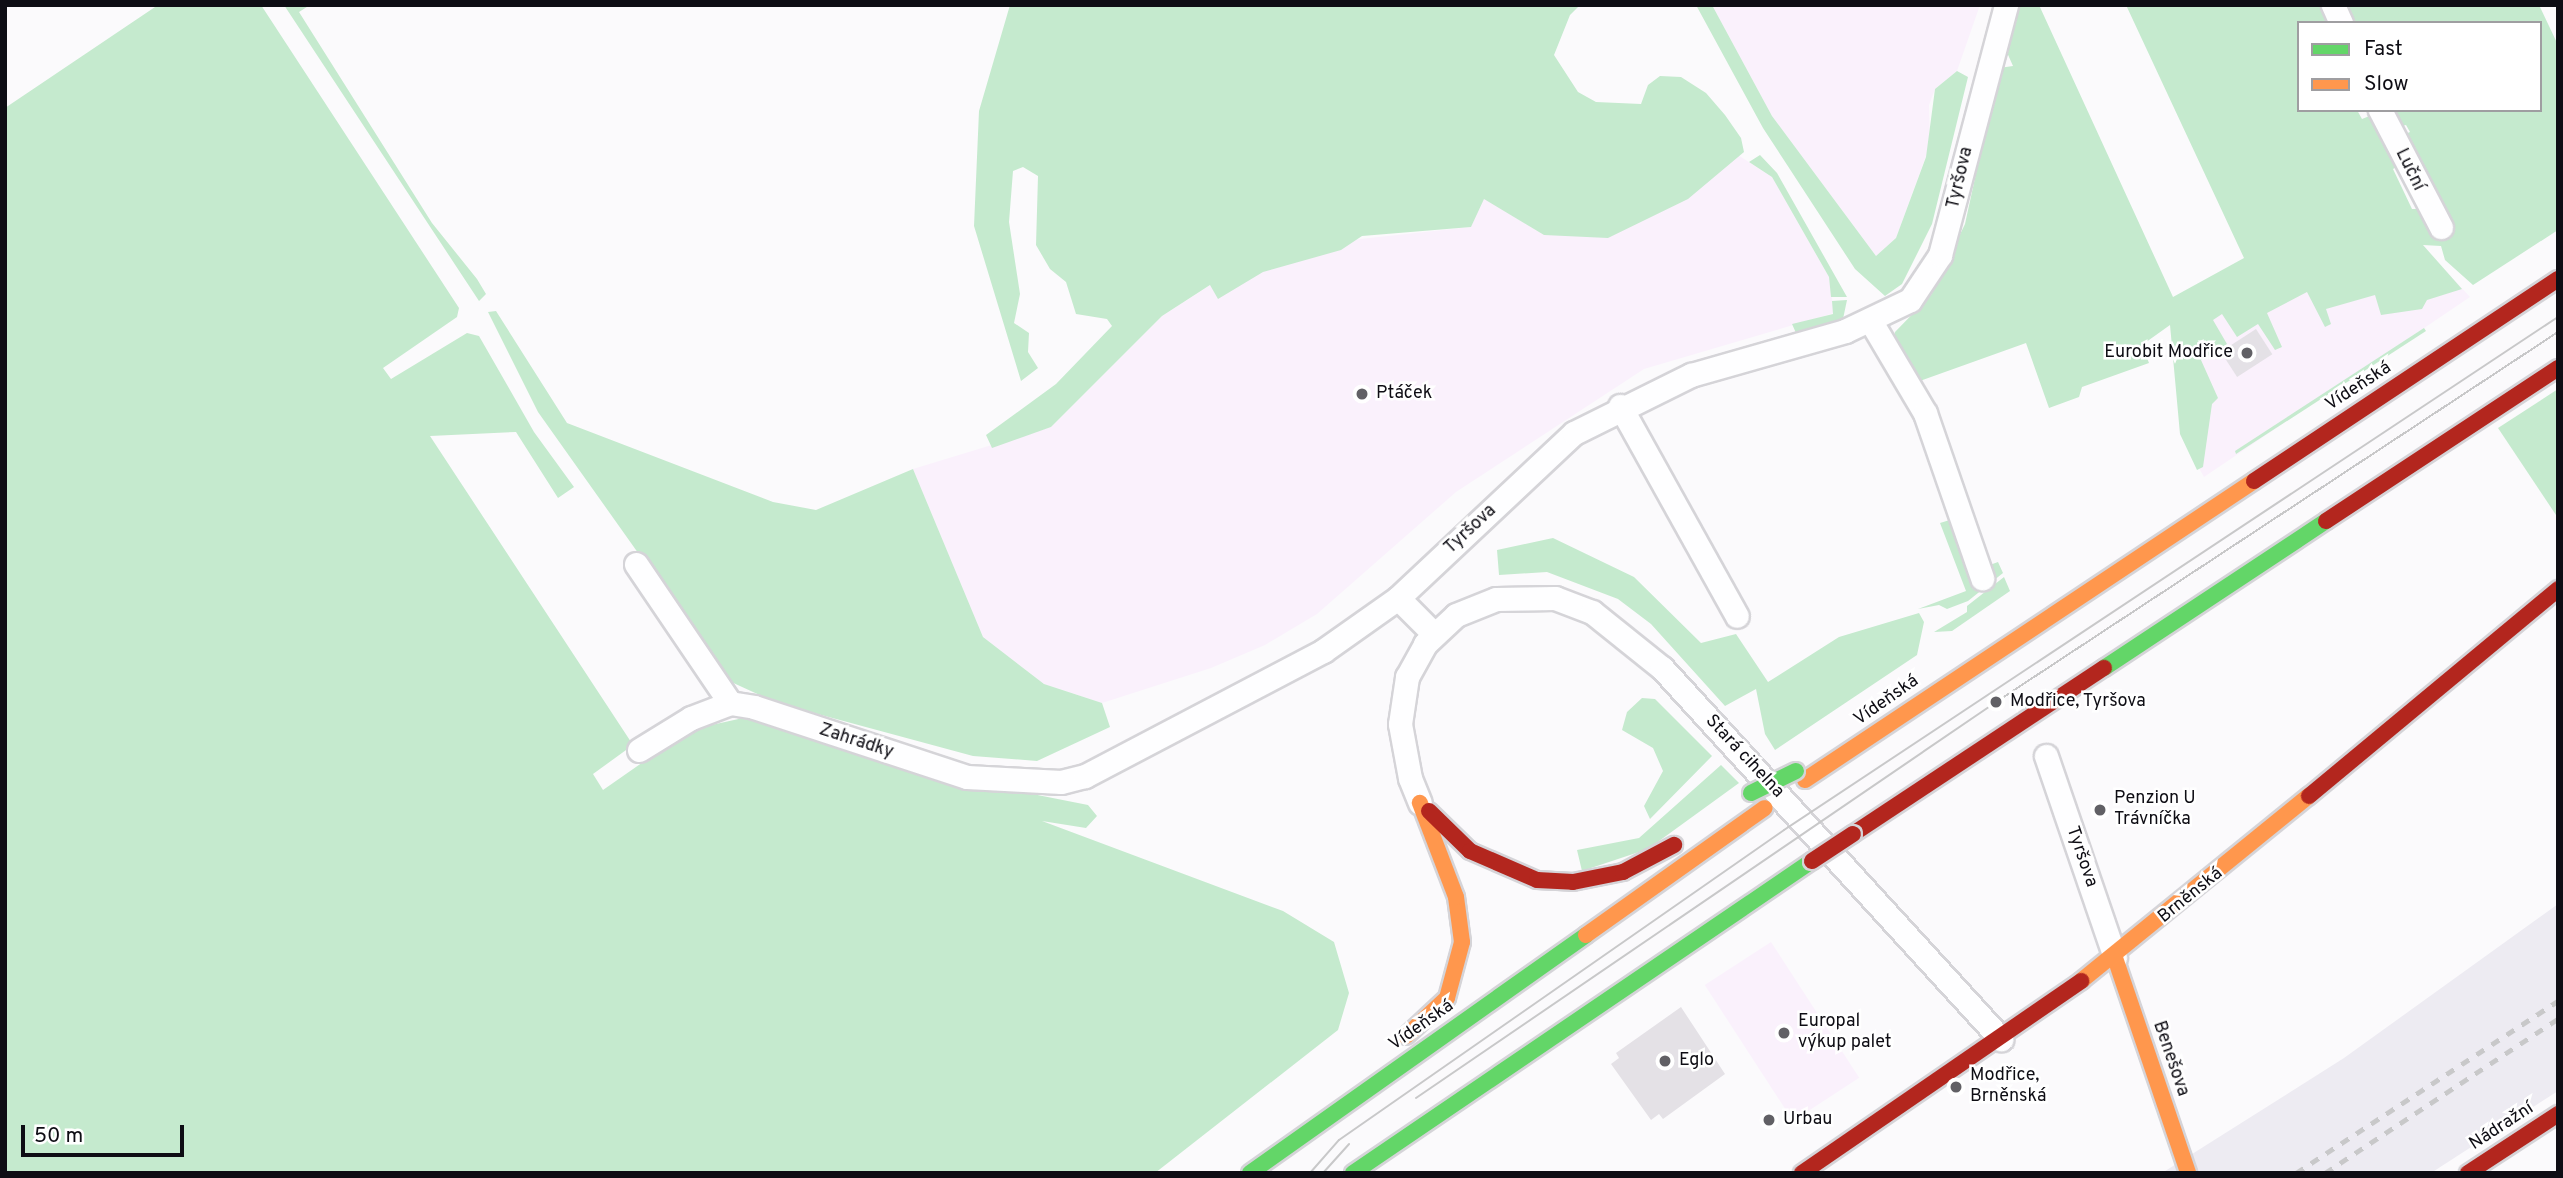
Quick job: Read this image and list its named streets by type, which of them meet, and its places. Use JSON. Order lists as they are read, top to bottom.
{
  "streets": {
    "main road": [
      "Vídeňská",
      "Brněnská",
      "Benešova",
      "Nádražní"
    ],
    "street": [
      "Luční",
      "Tyršova",
      "Zahrádky",
      "Stará cihelna"
    ]
  },
  "crossings": [
    ["Tyršova", "Zahrádky"],
    ["Tyršova", "Brněnská"],
    ["Tyršova", "Benešova"],
    ["Stará cihelna", "Brněnská"],
    ["Brněnská", "Benešova"]
  ],
  "places": [
    "Eurobit Modřice",
    "Ptáček",
    "Modřice, Tyršova",
    "Penzion U Trávníčka",
    "Europal výkup palet",
    "Eglo",
    "Modřice, Brněnská",
    "Urbau"
  ],
  "legend": ["Fast", "Slow"],
  "scale_bar": "50 m"
}
